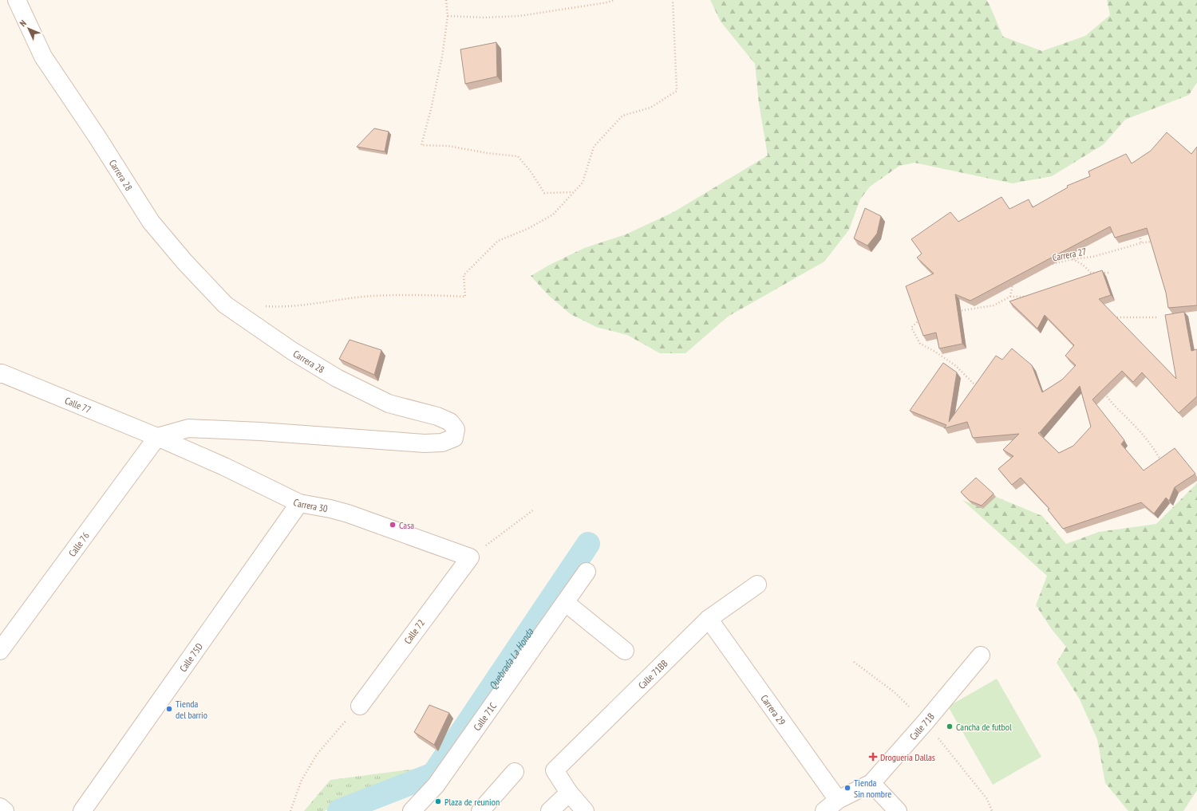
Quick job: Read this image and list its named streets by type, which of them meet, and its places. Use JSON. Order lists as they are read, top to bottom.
{
  "streets": {
    "street": [
      "Carrera 28",
      "Calle 77",
      "Carrera 30",
      "Calle 76",
      "Calle 72",
      "Calle 75D",
      "Calle 71BB",
      "Carrera 29",
      "Calle 71C",
      "Calle 71B"
    ],
    "path": ["Carrera 27"]
  },
  "crossings": [
    ["Carrera 28", "Calle 77"],
    ["Carrera 28", "Carrera 30"],
    ["Carrera 28", "Calle 76"],
    ["Calle 77", "Carrera 30"],
    ["Calle 77", "Calle 76"],
    ["Carrera 30", "Calle 76"],
    ["Carrera 30", "Calle 72"],
    ["Carrera 30", "Calle 75D"],
    ["Calle 71BB", "Carrera 29"],
    ["Carrera 29", "Calle 71B"]
  ],
  "water": ["Quebrada La Honda"],
  "places": {
    "other": [
      "Casa",
      "Tienda del barrio",
      "Cancha de futbol",
      "Tienda Sin nombre",
      "Plaza de reunion"
    ],
    "health": ["Drogueria Dallas"]
  },
  "north": "top left"
}
